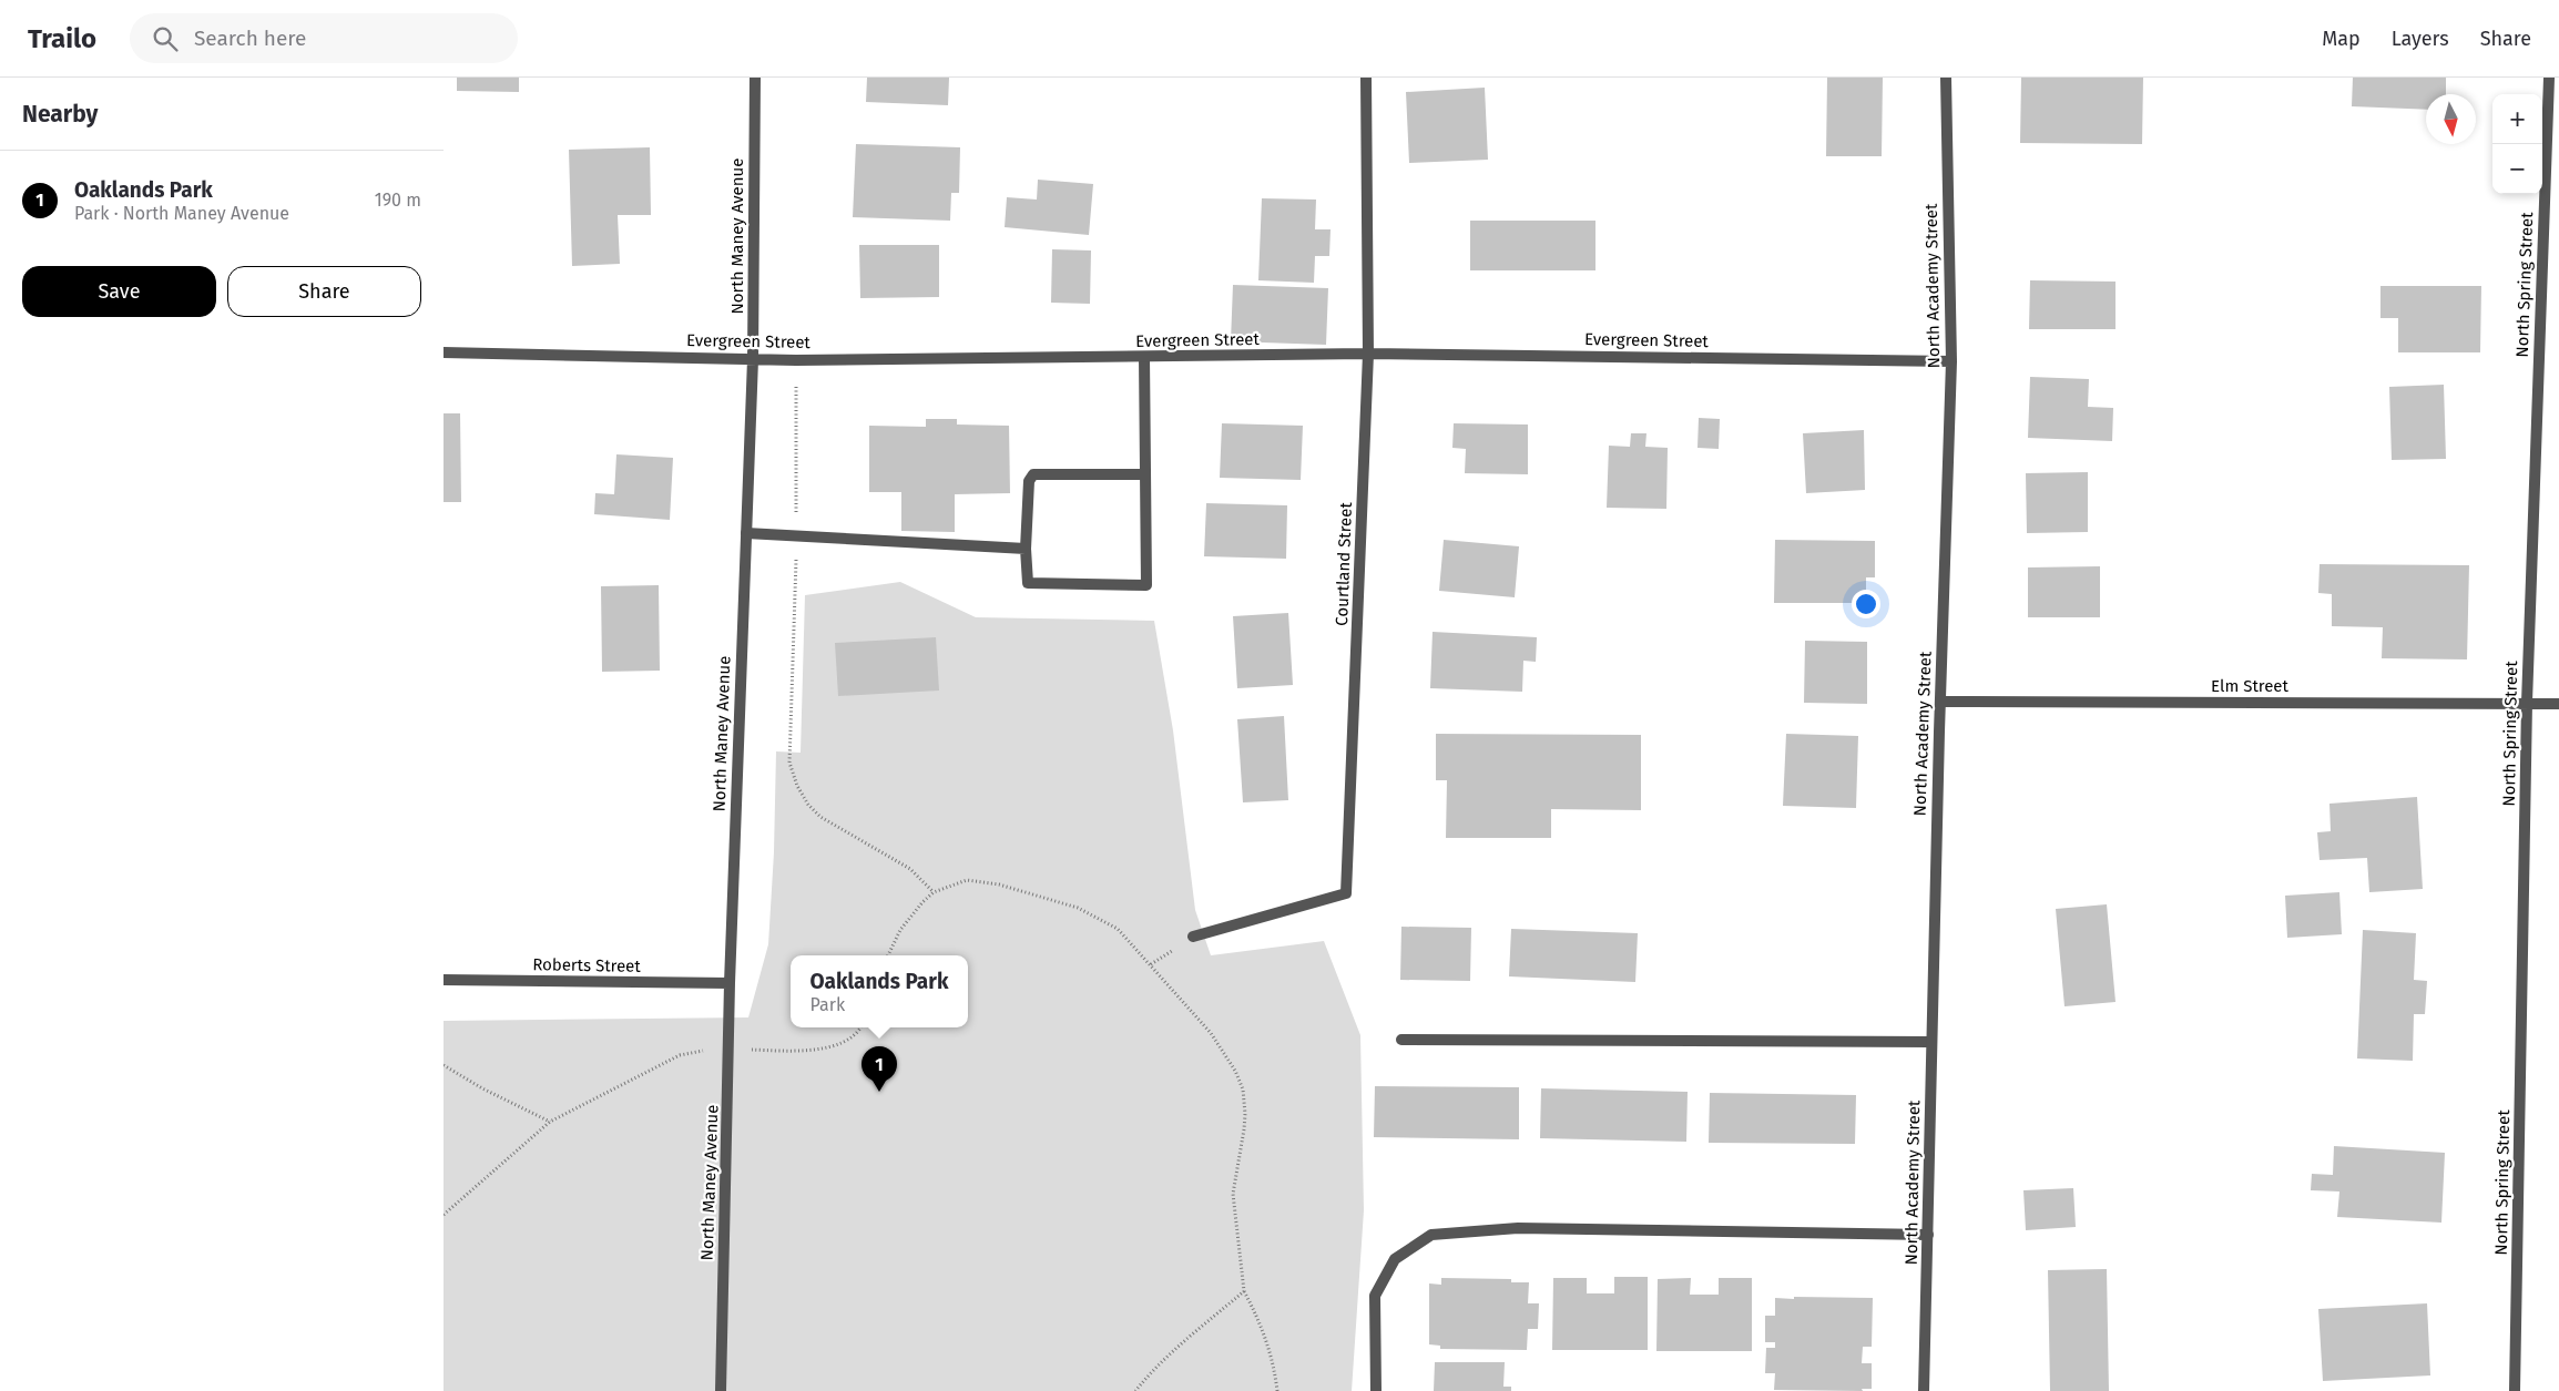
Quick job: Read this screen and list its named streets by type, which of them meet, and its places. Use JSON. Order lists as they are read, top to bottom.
{
  "streets": {
    "street": [
      "North Maney Avenue",
      "North Spring Street",
      "North Academy Street",
      "Evergreen Street",
      "Courtland Street",
      "Elm Street",
      "Roberts Street"
    ]
  },
  "crossings": [
    ["North Maney Avenue", "Evergreen Street"],
    ["North Maney Avenue", "Roberts Street"],
    ["North Spring Street", "Elm Street"],
    ["North Academy Street", "Evergreen Street"],
    ["North Academy Street", "Elm Street"],
    ["Evergreen Street", "Courtland Street"]
  ],
  "north": "bottom",
  "page": {
    "header": "Trailo",
    "search": "Search here",
    "nav": ["Map", "Layers", "Share"],
    "heading": "Nearby",
    "map_buttons": ["+", "−"],
    "list": [
      {
        "mark": "1",
        "name": "Oaklands Park",
        "note": "Park · North Maney Avenue",
        "value": "190 m"
      }
    ],
    "buttons": ["Save", "Share"],
    "popup": ["Oaklands Park", "Park"],
    "pins": "1"
  }
}
